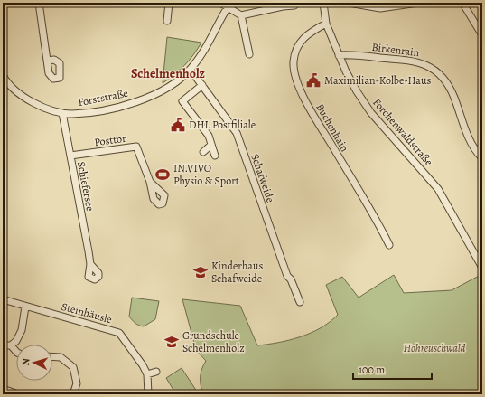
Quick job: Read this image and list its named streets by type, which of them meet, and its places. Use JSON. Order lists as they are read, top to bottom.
{
  "streets": {
    "street": [
      "Birkenrain",
      "Forststraße",
      "Buchenhain",
      "Forchenwaldstraße",
      "Posttor",
      "Schafweide",
      "Schiefersee",
      "Steinhäusle"
    ]
  },
  "crossings": [
    ["Birkenrain", "Forchenwaldstraße"],
    ["Forststraße", "Schafweide"],
    ["Forststraße", "Schiefersee"],
    ["Buchenhain", "Forchenwaldstraße"],
    ["Posttor", "Schiefersee"]
  ],
  "districts": ["Schelmenholz"],
  "parks": ["Hohreuschwald"],
  "places": {
    "public building": ["Maximilian-Kolbe-Haus", "DHL Postfiliale"],
    "sports": ["IN.VIVO Physio & Sport"],
    "school or university": ["Kinderhaus Schafweide", "Grundschule Schelmenholz"]
  },
  "scale_bar": "100 m",
  "north": "left"
}
